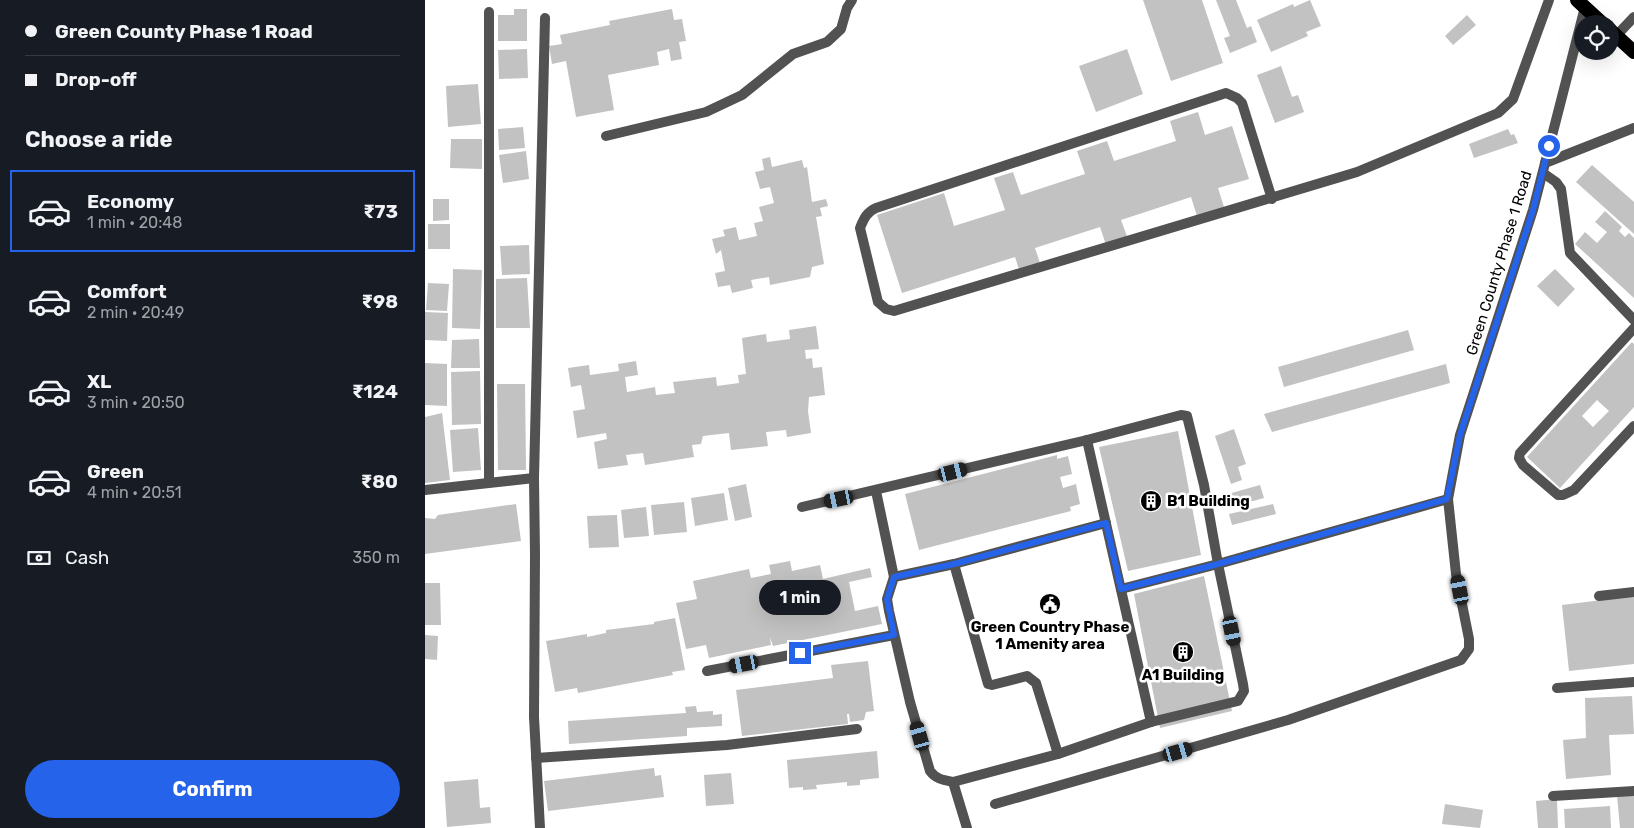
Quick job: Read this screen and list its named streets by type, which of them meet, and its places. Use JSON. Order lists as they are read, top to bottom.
{
  "streets": {
    "street": ["Green County Phase 1 Road"]
  },
  "places": {
    "building": ["B1 Building", "A1 Building"],
    "public building": ["Green Country Phase 1 Amenity area"]
  },
  "page": {
    "banner": ["Green County Phase 1 Road", "Drop-off"],
    "heading": "Choose a ride",
    "list": [
      {
        "name": "Economy",
        "note": "1 min · 20:48",
        "value": "₹73"
      },
      {
        "name": "Comfort",
        "note": "2 min · 20:49",
        "value": "₹98"
      },
      {
        "name": "XL",
        "note": "3 min · 20:50",
        "value": "₹124"
      },
      {
        "name": "Green",
        "note": "4 min · 20:51",
        "value": "₹80"
      }
    ],
    "pay": ["Cash", "350 m"],
    "bubble": "1 min",
    "buttons": "Confirm"
  }
}
